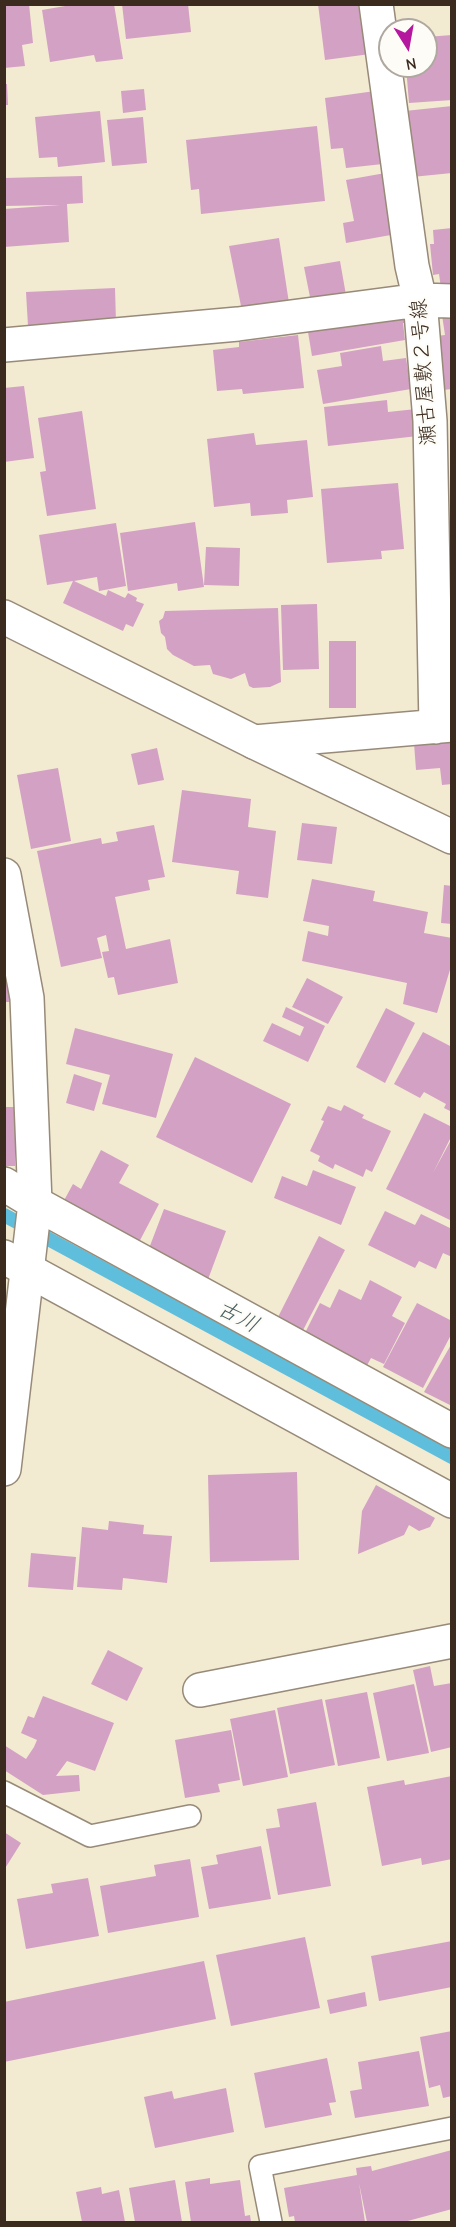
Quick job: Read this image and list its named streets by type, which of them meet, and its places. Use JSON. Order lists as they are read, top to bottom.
{
  "streets": {
    "street": ["瀬古屋敷２号線"]
  },
  "water": ["古川"],
  "north": "bottom"
}
